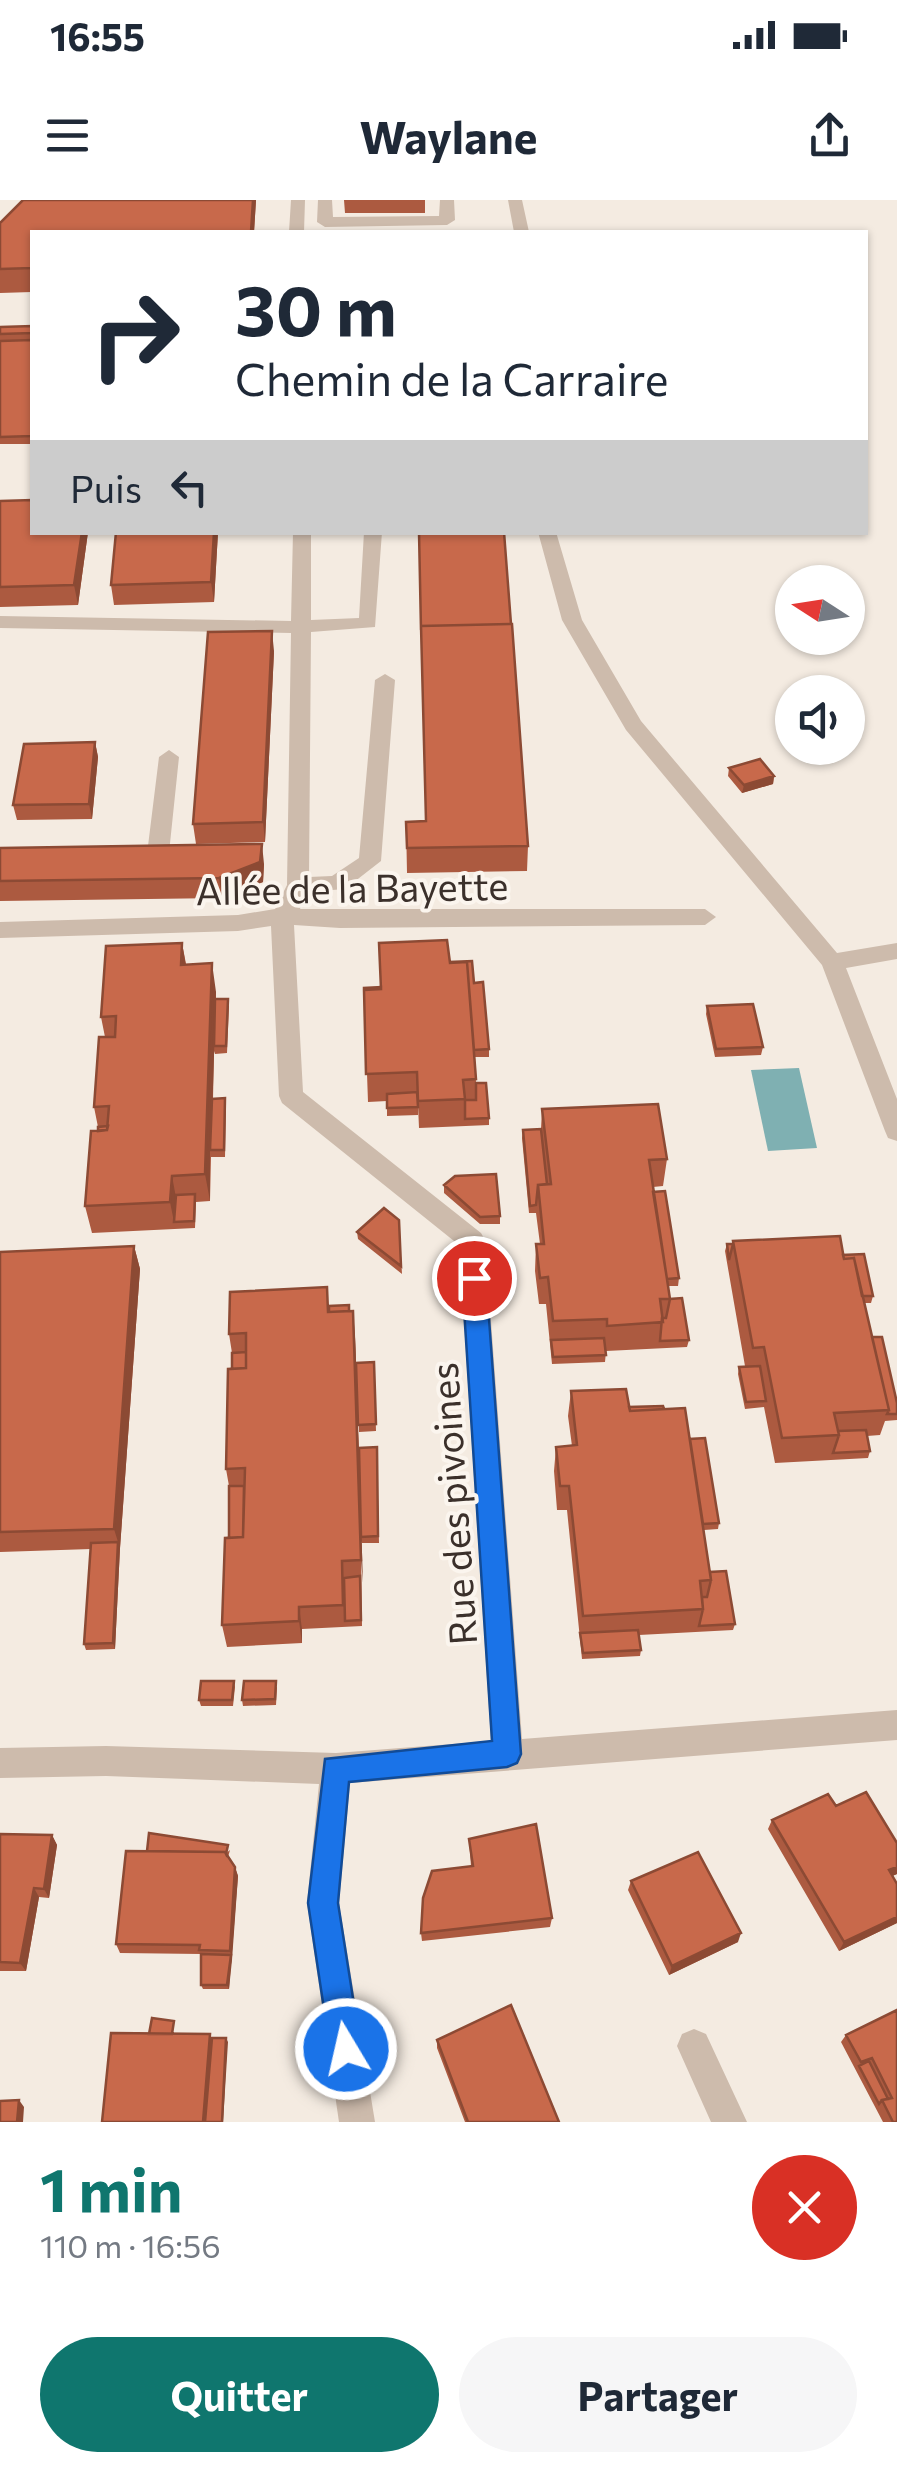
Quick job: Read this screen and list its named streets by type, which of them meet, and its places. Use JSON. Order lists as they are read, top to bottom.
{
  "streets": {
    "street": ["Allée de la Bayette", "Rue des pivoines"]
  },
  "crossings": [
    ["Allée de la Bayette", "Rue des pivoines"]
  ],
  "north": "left",
  "page": {
    "status": "16:55",
    "header": "Waylane",
    "turn": ["30 m", "Chemin de la Carraire"],
    "then": "Puis",
    "heading": ["1 min", "110 m · 16:56"],
    "buttons": ["Quitter", "Partager"]
  }
}
